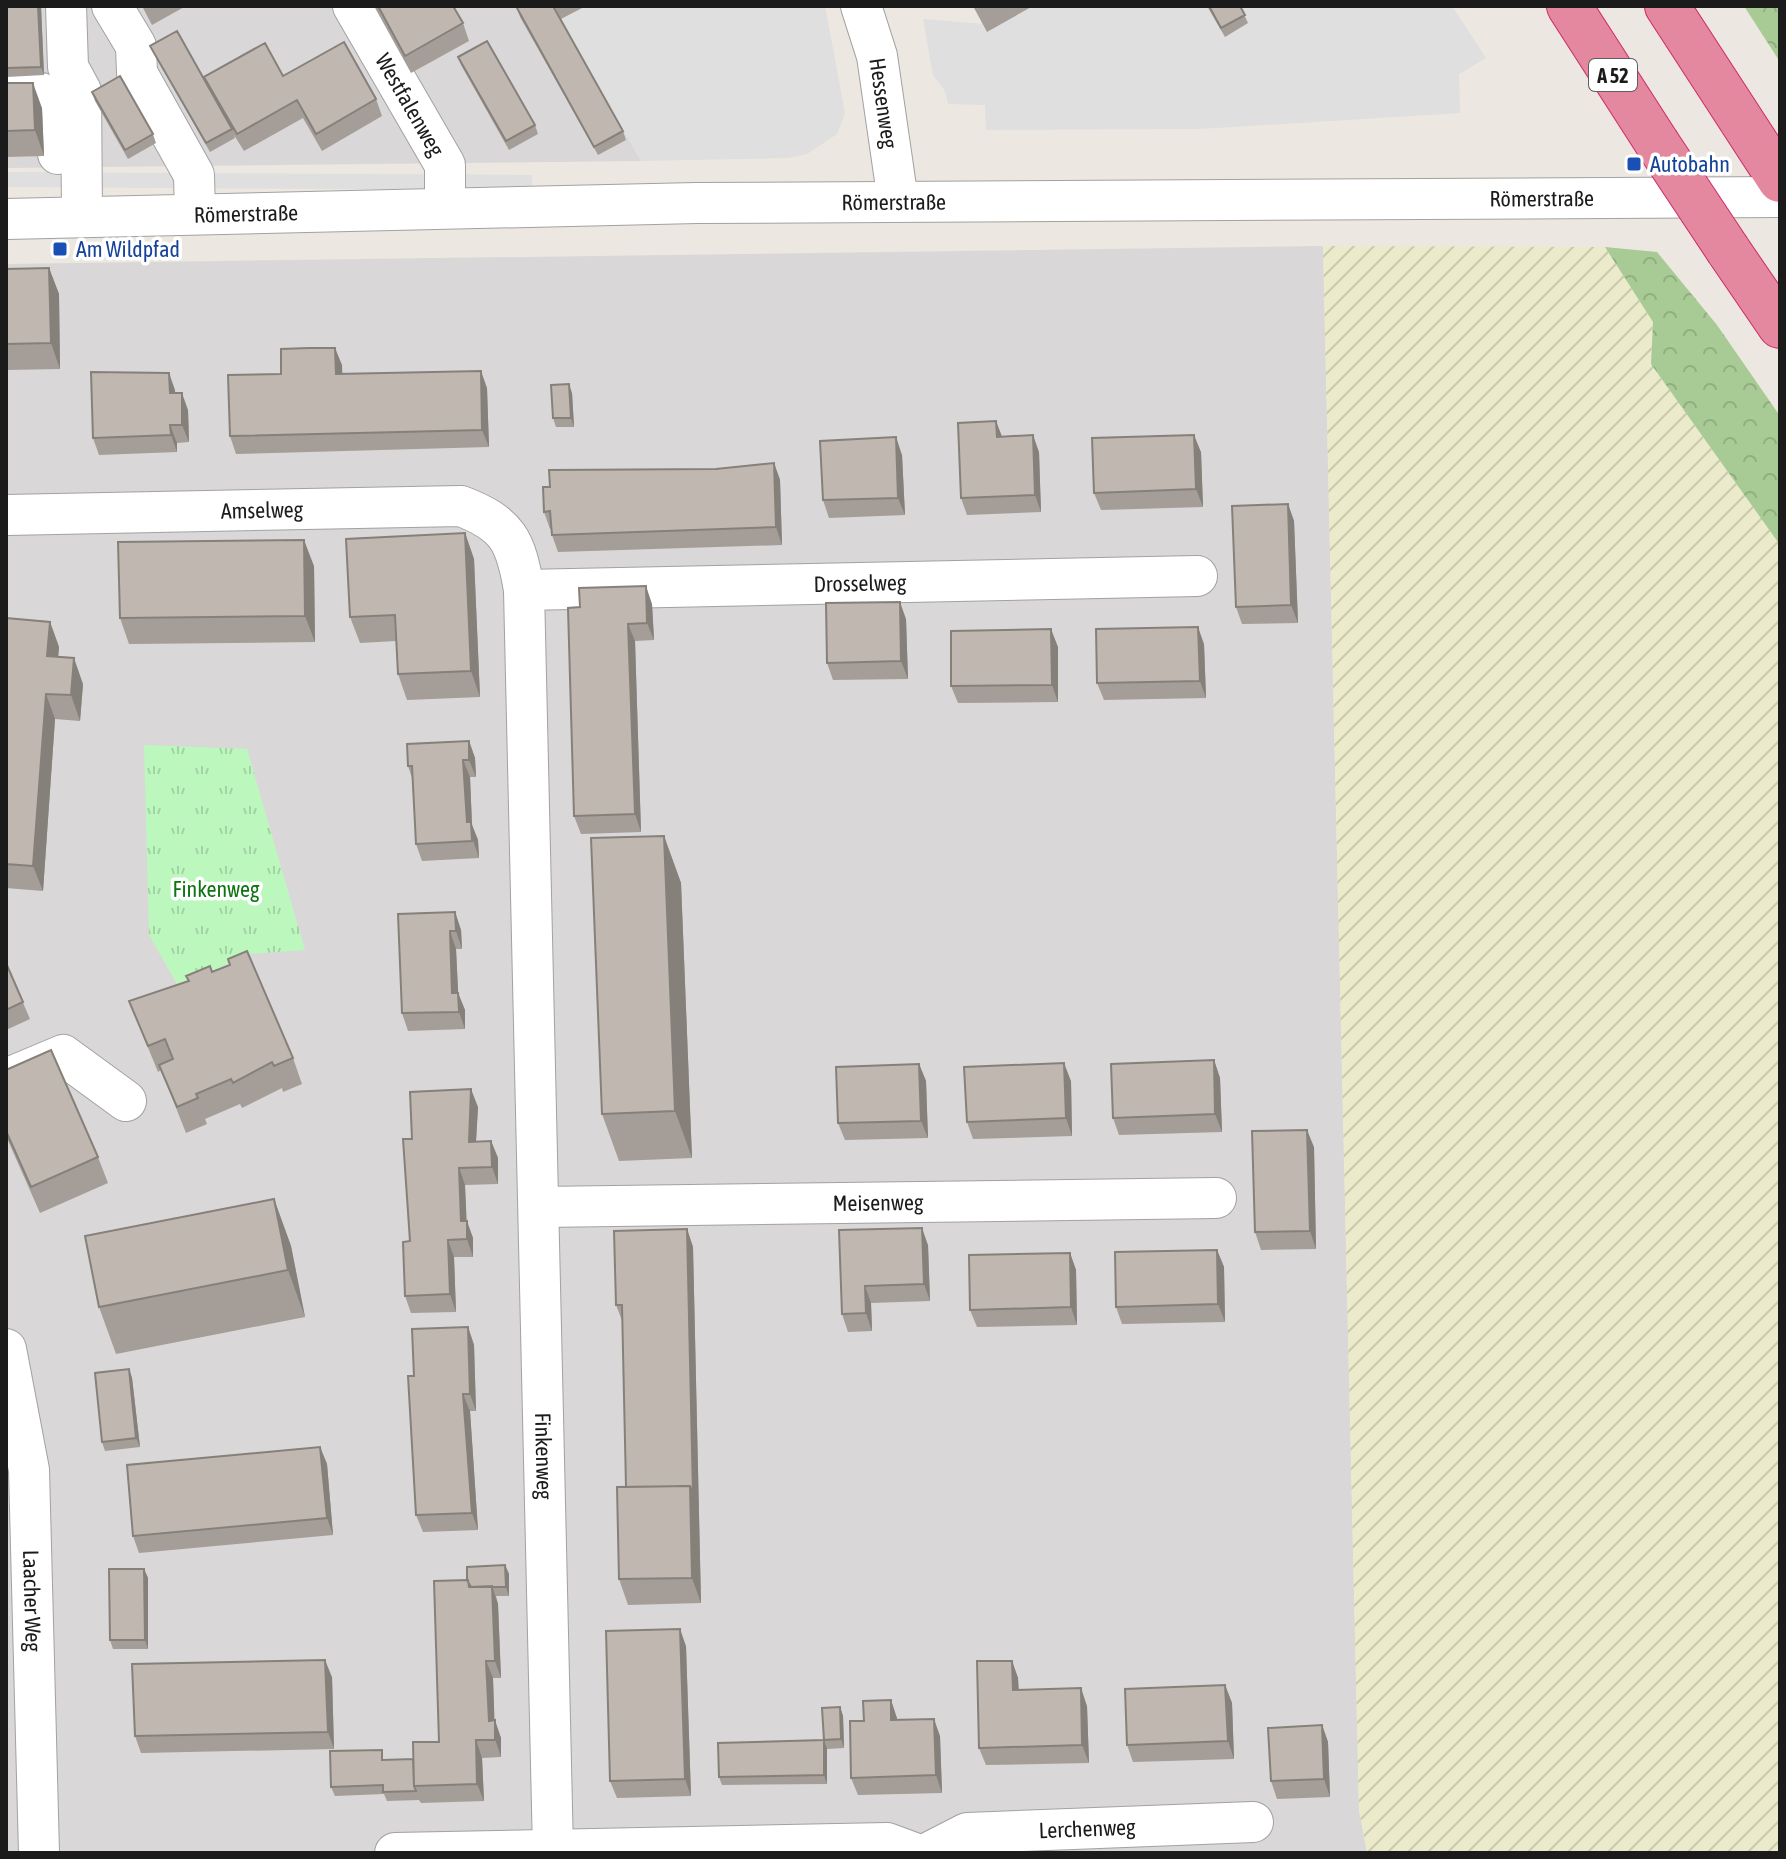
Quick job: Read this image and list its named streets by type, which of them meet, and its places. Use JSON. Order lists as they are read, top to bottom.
{
  "streets": {
    "highway": ["A 52"],
    "street": [
      "Hessenweg",
      "Westfalenweg",
      "Römerstraße",
      "Amselweg",
      "Drosselweg",
      "Meisenweg",
      "Finkenweg",
      "Laacher Weg",
      "Lerchenweg"
    ]
  },
  "crossings": [
    ["Hessenweg", "Römerstraße"],
    ["Westfalenweg", "Römerstraße"],
    ["Amselweg", "Finkenweg"],
    ["Drosselweg", "Finkenweg"],
    ["Meisenweg", "Finkenweg"]
  ],
  "parks": ["Finkenweg"],
  "places": {
    "transit": ["Autobahn", "Am Wildpfad"]
  }
}
